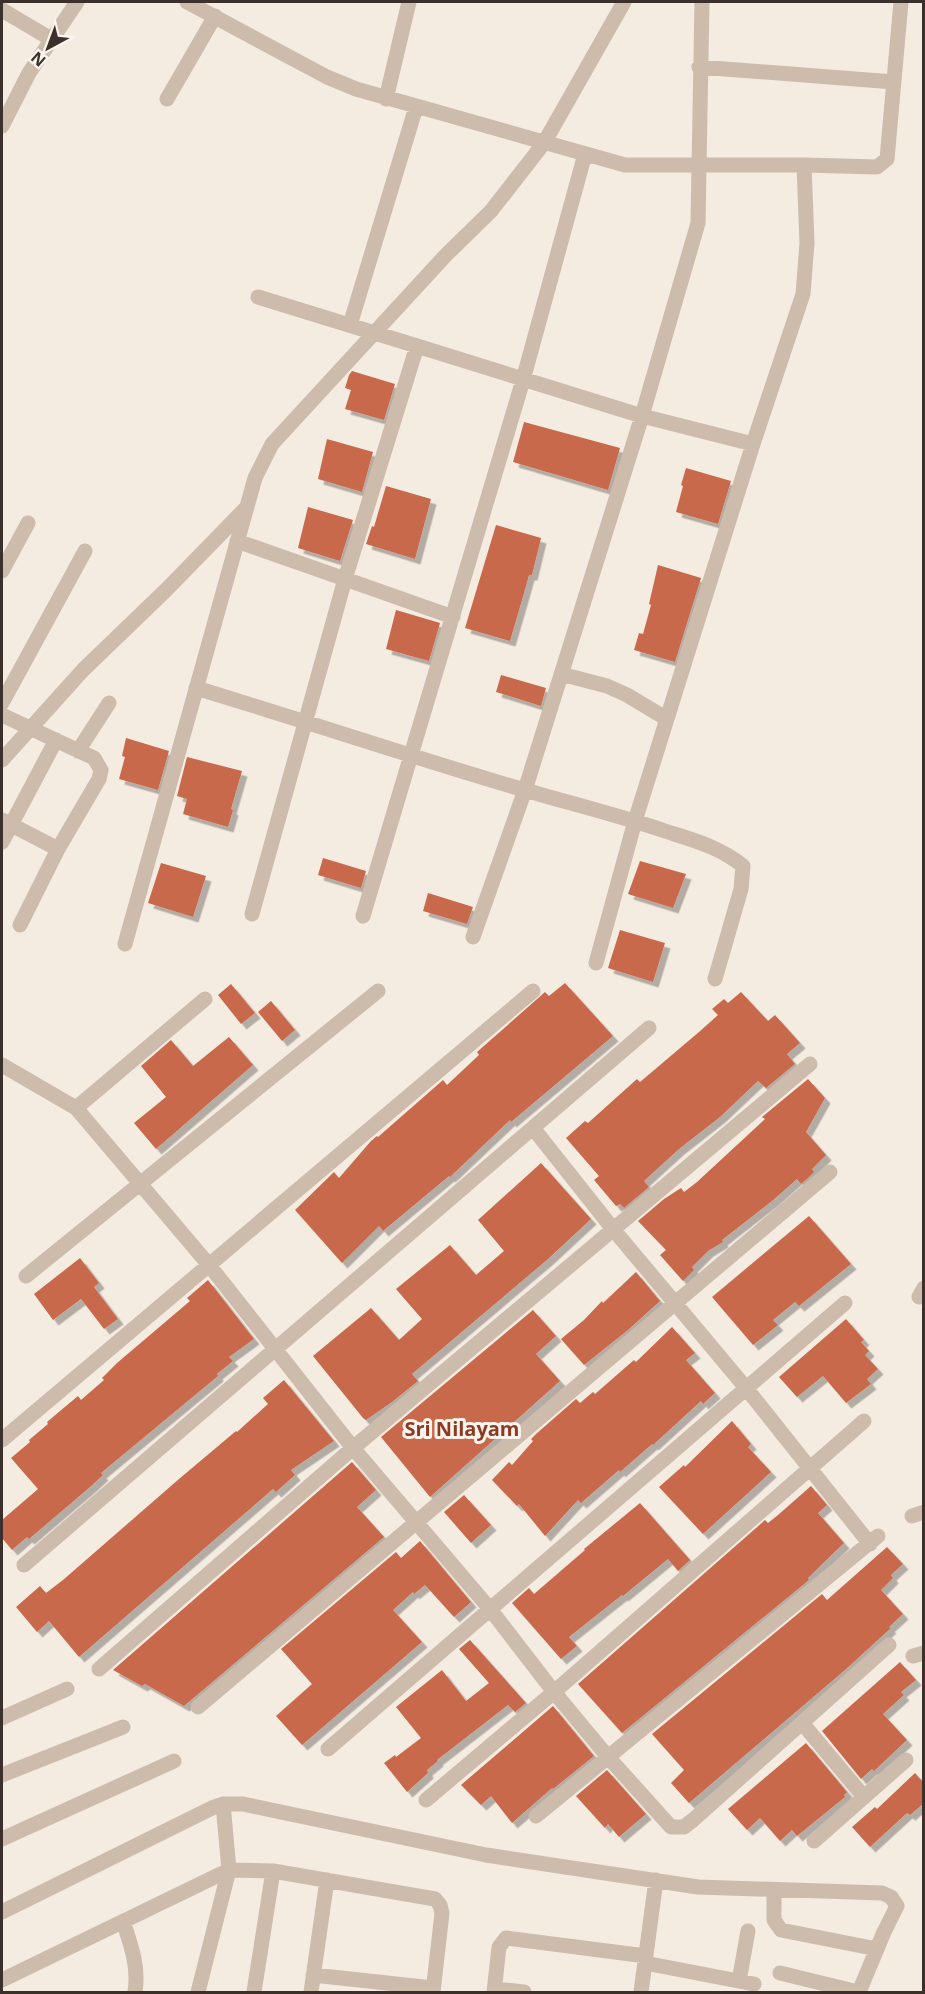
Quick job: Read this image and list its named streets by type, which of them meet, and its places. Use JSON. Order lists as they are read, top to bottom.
{
  "districts": ["Sri Nilayam"],
  "north": "bottom left"
}
